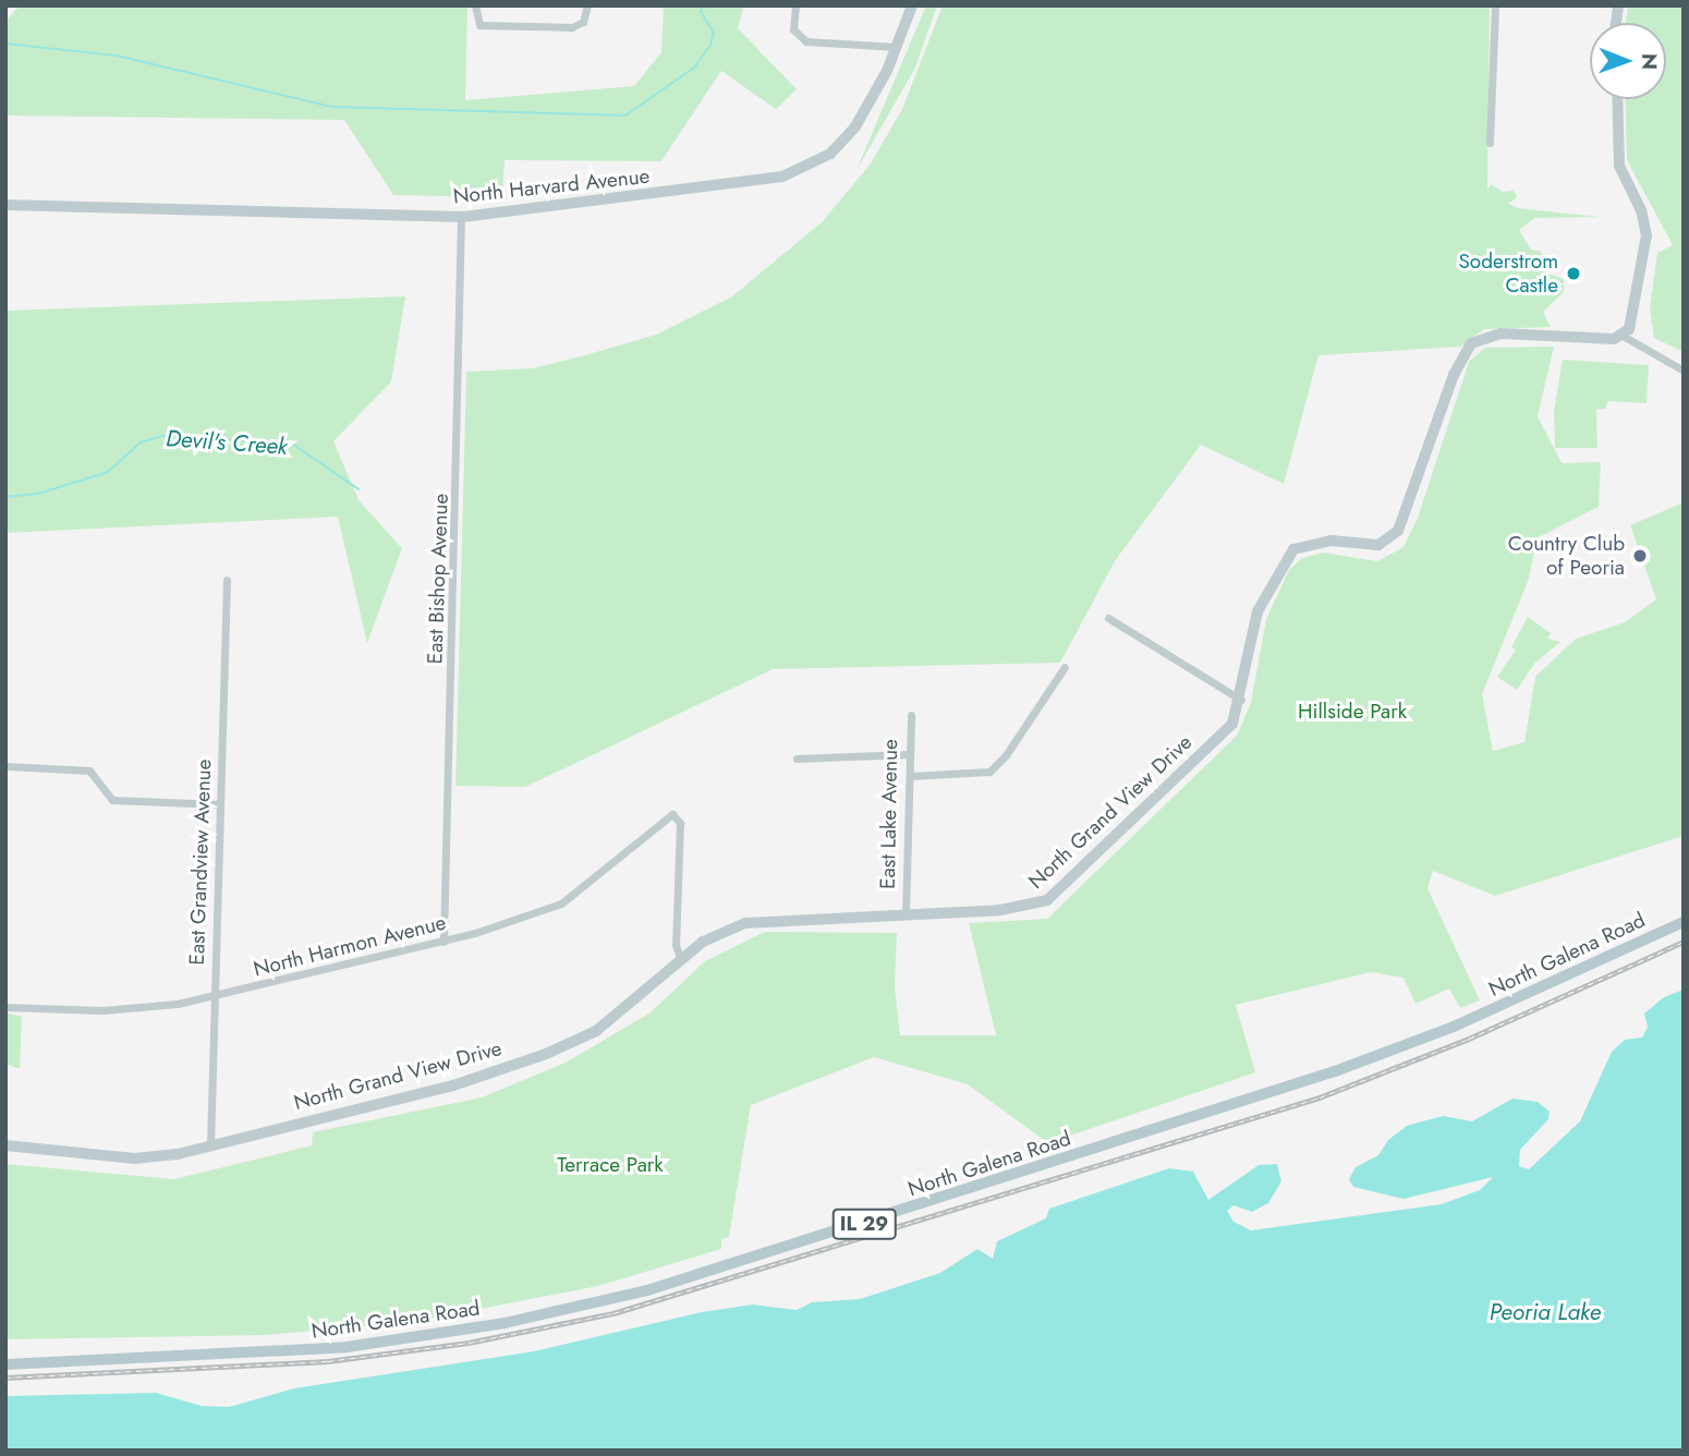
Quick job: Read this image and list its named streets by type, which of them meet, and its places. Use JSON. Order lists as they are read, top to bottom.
{
  "streets": {
    "main road": ["North Galena Road", "IL 29"],
    "street": [
      "North Harvard Avenue",
      "East Bishop Avenue",
      "North Grand View Drive",
      "East Lake Avenue",
      "East Grandview Avenue",
      "North Harmon Avenue"
    ]
  },
  "crossings": [
    ["North Harvard Avenue", "East Bishop Avenue"],
    ["East Bishop Avenue", "North Harmon Avenue"],
    ["North Grand View Drive", "East Lake Avenue"],
    ["North Grand View Drive", "East Grandview Avenue"],
    ["North Grand View Drive", "North Harmon Avenue"],
    ["East Grandview Avenue", "North Harmon Avenue"]
  ],
  "water": ["Devil's Creek", "Peoria Lake"],
  "parks": ["Hillside Park", "Terrace Park"],
  "places": ["Soderstrom Castle", "Country Club of Peoria"],
  "north": "right"
}
